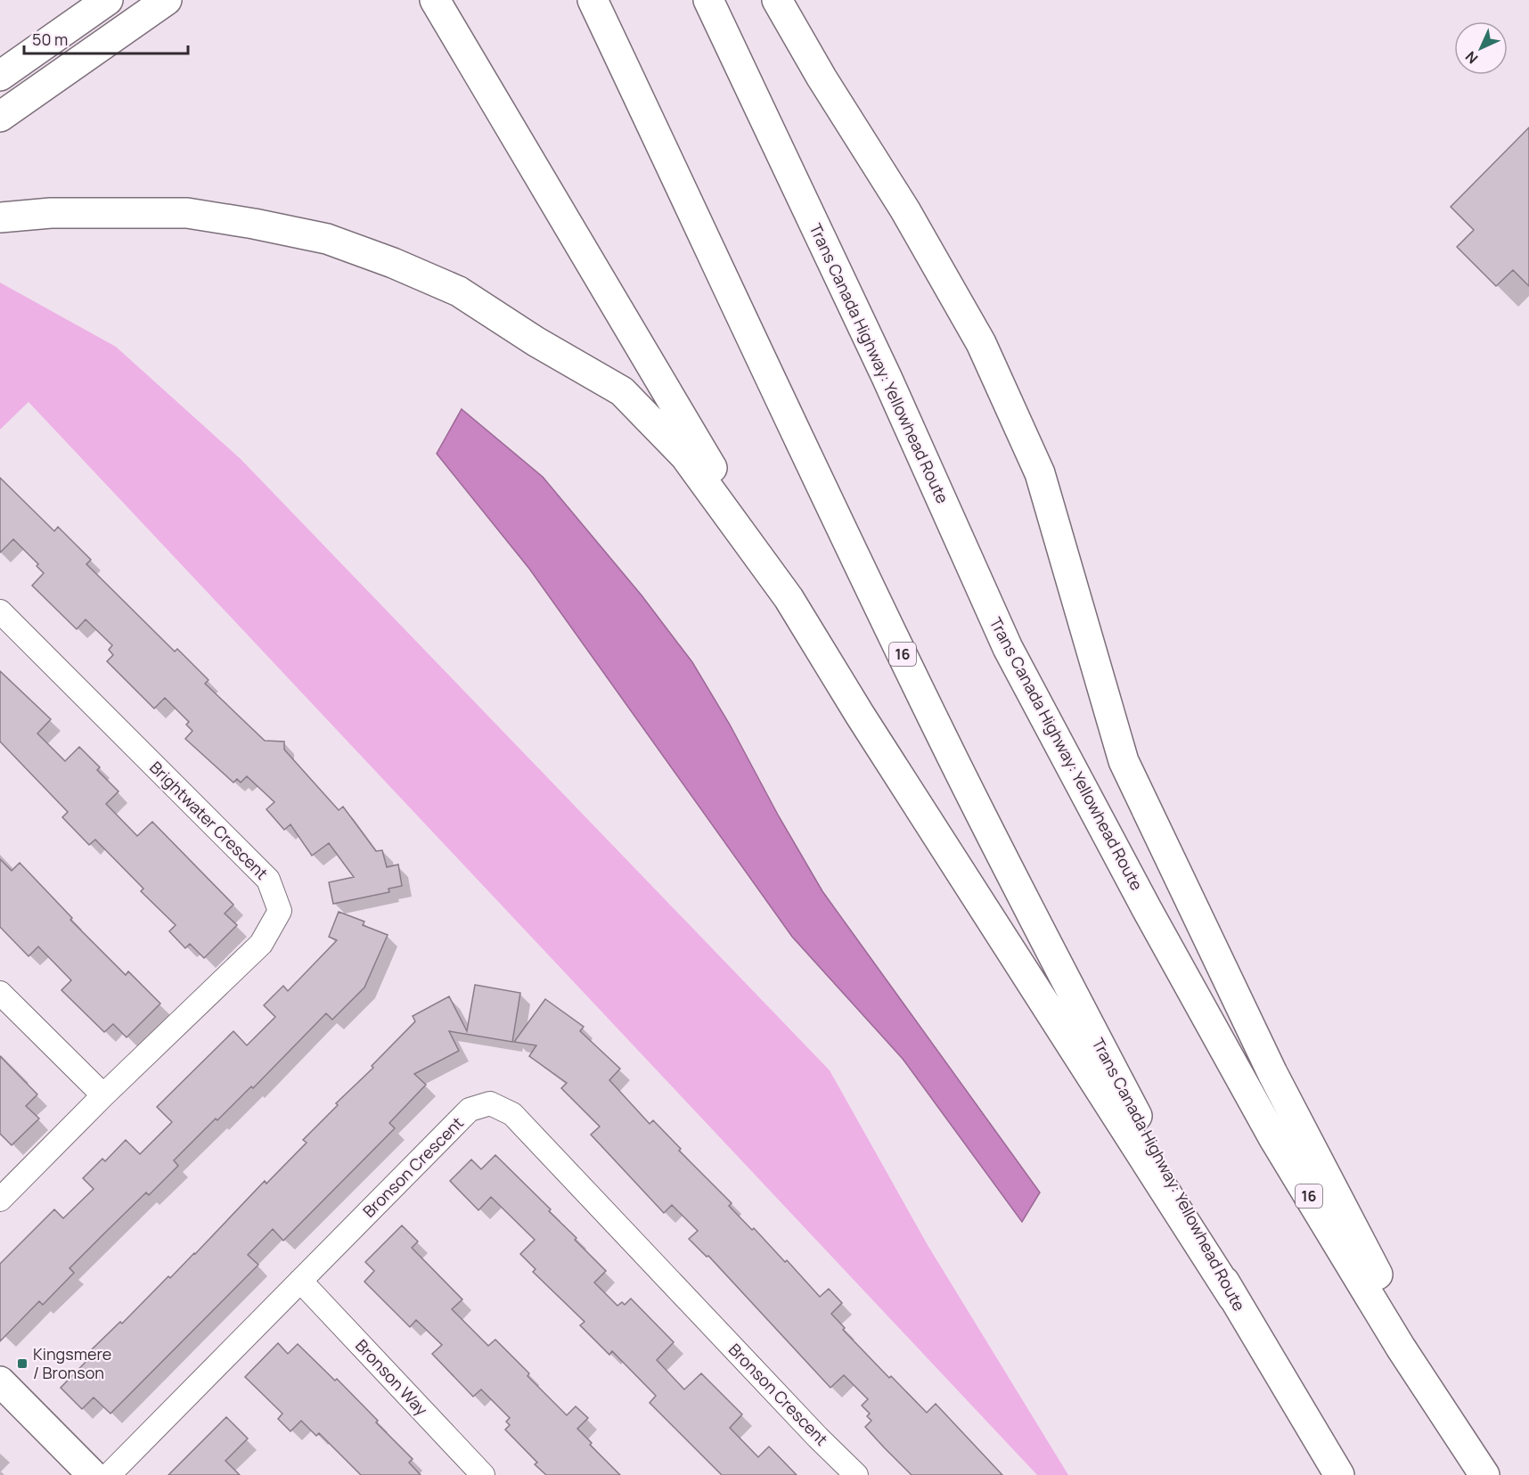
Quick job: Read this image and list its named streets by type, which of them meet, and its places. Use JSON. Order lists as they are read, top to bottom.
{
  "streets": {
    "main road": ["Trans Canada Highway: Yellowhead Route", "16"],
    "street": ["Brightwater Crescent", "Bronson Crescent", "Bronson Way"]
  },
  "crossings": [
    ["Bronson Crescent", "Bronson Way"]
  ],
  "places": {
    "transit": ["Kingsmere / Bronson"]
  },
  "scale_bar": "50 m",
  "north": "bottom left"
}
